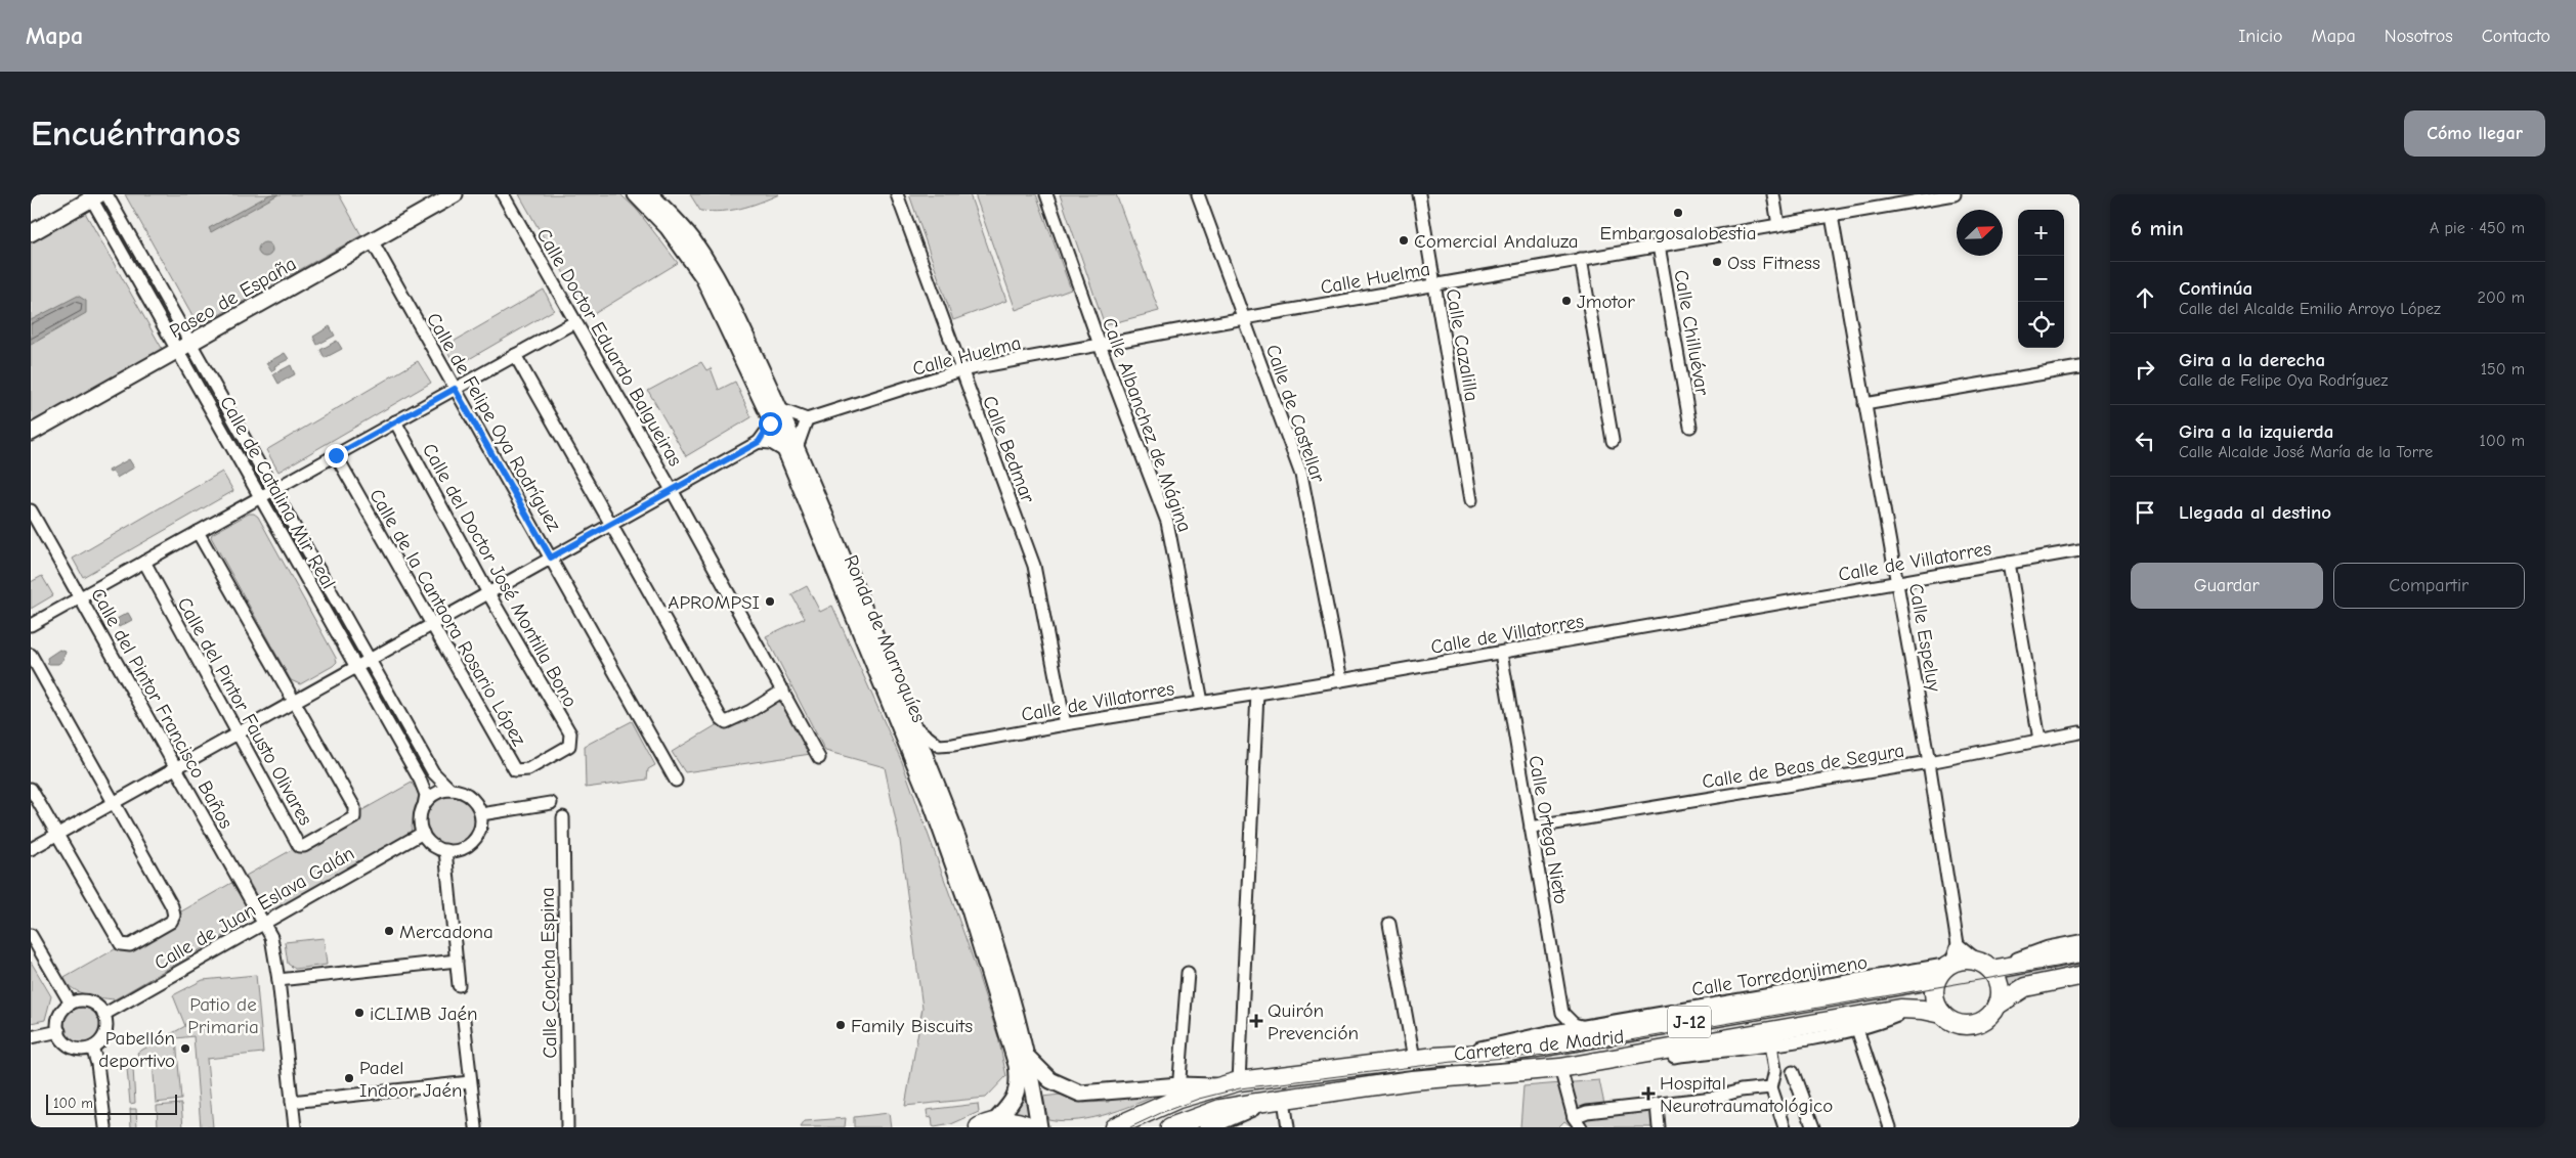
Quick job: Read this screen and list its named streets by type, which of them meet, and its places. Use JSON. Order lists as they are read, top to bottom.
{
  "streets": {
    "highway": ["J-12", "Carretera de Madrid"],
    "main road": ["Paseo de España", "Ronda de Marroquíes"],
    "street": [
      "Calle Huelma",
      "Calle Chilluévar",
      "Calle Cazalilla",
      "Calle Doctor Eduardo Balgueiras",
      "Calle de Castellar",
      "Calle de Felipe Oya Rodríguez",
      "Calle Albanchez de Mágina",
      "Calle Bedmar",
      "Calle de Catalina Mir Real",
      "Calle de Villatorres",
      "Calle del Doctor José Montilla Bono",
      "Calle de la Cantaora Rosario López",
      "Calle Espeluy",
      "Calle del Pintor Francisco Baños",
      "Calle del Pintor Fausto Olivares",
      "Calle de Beas de Segura",
      "Calle Ortega Nieto",
      "Calle de Juan Eslava Galán",
      "Calle Concha Espina",
      "Calle Torredonjimeno"
    ]
  },
  "crossings": [
    ["Calle Huelma", "Calle Chilluévar"],
    ["Calle Huelma", "Calle Cazalilla"],
    ["Calle Huelma", "Calle de Castellar"],
    ["Calle Huelma", "Calle Albanchez de Mágina"],
    ["Calle Huelma", "Calle Bedmar"],
    ["Calle Huelma", "Calle Espeluy"],
    ["Paseo de España", "Calle de Felipe Oya Rodríguez"],
    ["Paseo de España", "Calle de Catalina Mir Real"],
    ["Calle de Castellar", "Calle de Villatorres"],
    ["Calle Albanchez de Mágina", "Calle de Villatorres"],
    ["Calle Bedmar", "Calle de Villatorres"],
    ["Calle de Catalina Mir Real", "Calle de Juan Eslava Galán"],
    ["Calle de Villatorres", "Calle Espeluy"],
    ["Calle de Villatorres", "Calle Ortega Nieto"],
    ["Calle del Doctor José Montilla Bono", "Calle de la Cantaora Rosario López"],
    ["Calle Espeluy", "Calle de Beas de Segura"],
    ["Calle Espeluy", "Calle Torredonjimeno"],
    ["Calle Espeluy", "J-12"],
    ["Calle Espeluy", "Carretera de Madrid"],
    ["Calle del Pintor Francisco Baños", "Calle de Juan Eslava Galán"],
    ["Calle de Beas de Segura", "Calle Ortega Nieto"],
    ["Calle Torredonjimeno", "J-12"],
    ["Calle Torredonjimeno", "Carretera de Madrid"],
    ["J-12", "Carretera de Madrid"]
  ],
  "parks": ["Patio de Primaria"],
  "places": {
    "other": [
      "Embargosalobestia",
      "Comercial Andaluza",
      "Oss Fitness",
      "Jmotor",
      "APROMPSI",
      "Mercadona",
      "iCLIMB Jaén",
      "Family Biscuits",
      "Pabellón deportivo",
      "Padel Indoor Jaén"
    ],
    "health": ["Quirón Prevención", "Hospital Neurotraumatológico"]
  },
  "scale_bar": "100 m",
  "north": "top right",
  "page": {
    "header": "Mapa",
    "nav": [
      "Inicio",
      "Mapa",
      "Nosotros",
      "Contacto"
    ],
    "buttons": [
      "Cómo llegar",
      ["Guardar", "Compartir"]
    ],
    "title": "Encuéntranos",
    "heading": ["6 min", "A pie · 450 m"],
    "map_buttons": ["+", "−"],
    "list": [
      ["Continúa", "Calle del Alcalde Emilio Arroyo López", "200 m"],
      ["Gira a la derecha", "Calle de Felipe Oya Rodríguez", "150 m"],
      ["Gira a la izquierda", "Calle Alcalde José María de la Torre", "100 m"],
      "Llegada al destino"
    ],
    "scale": "100 m"
  }
}
